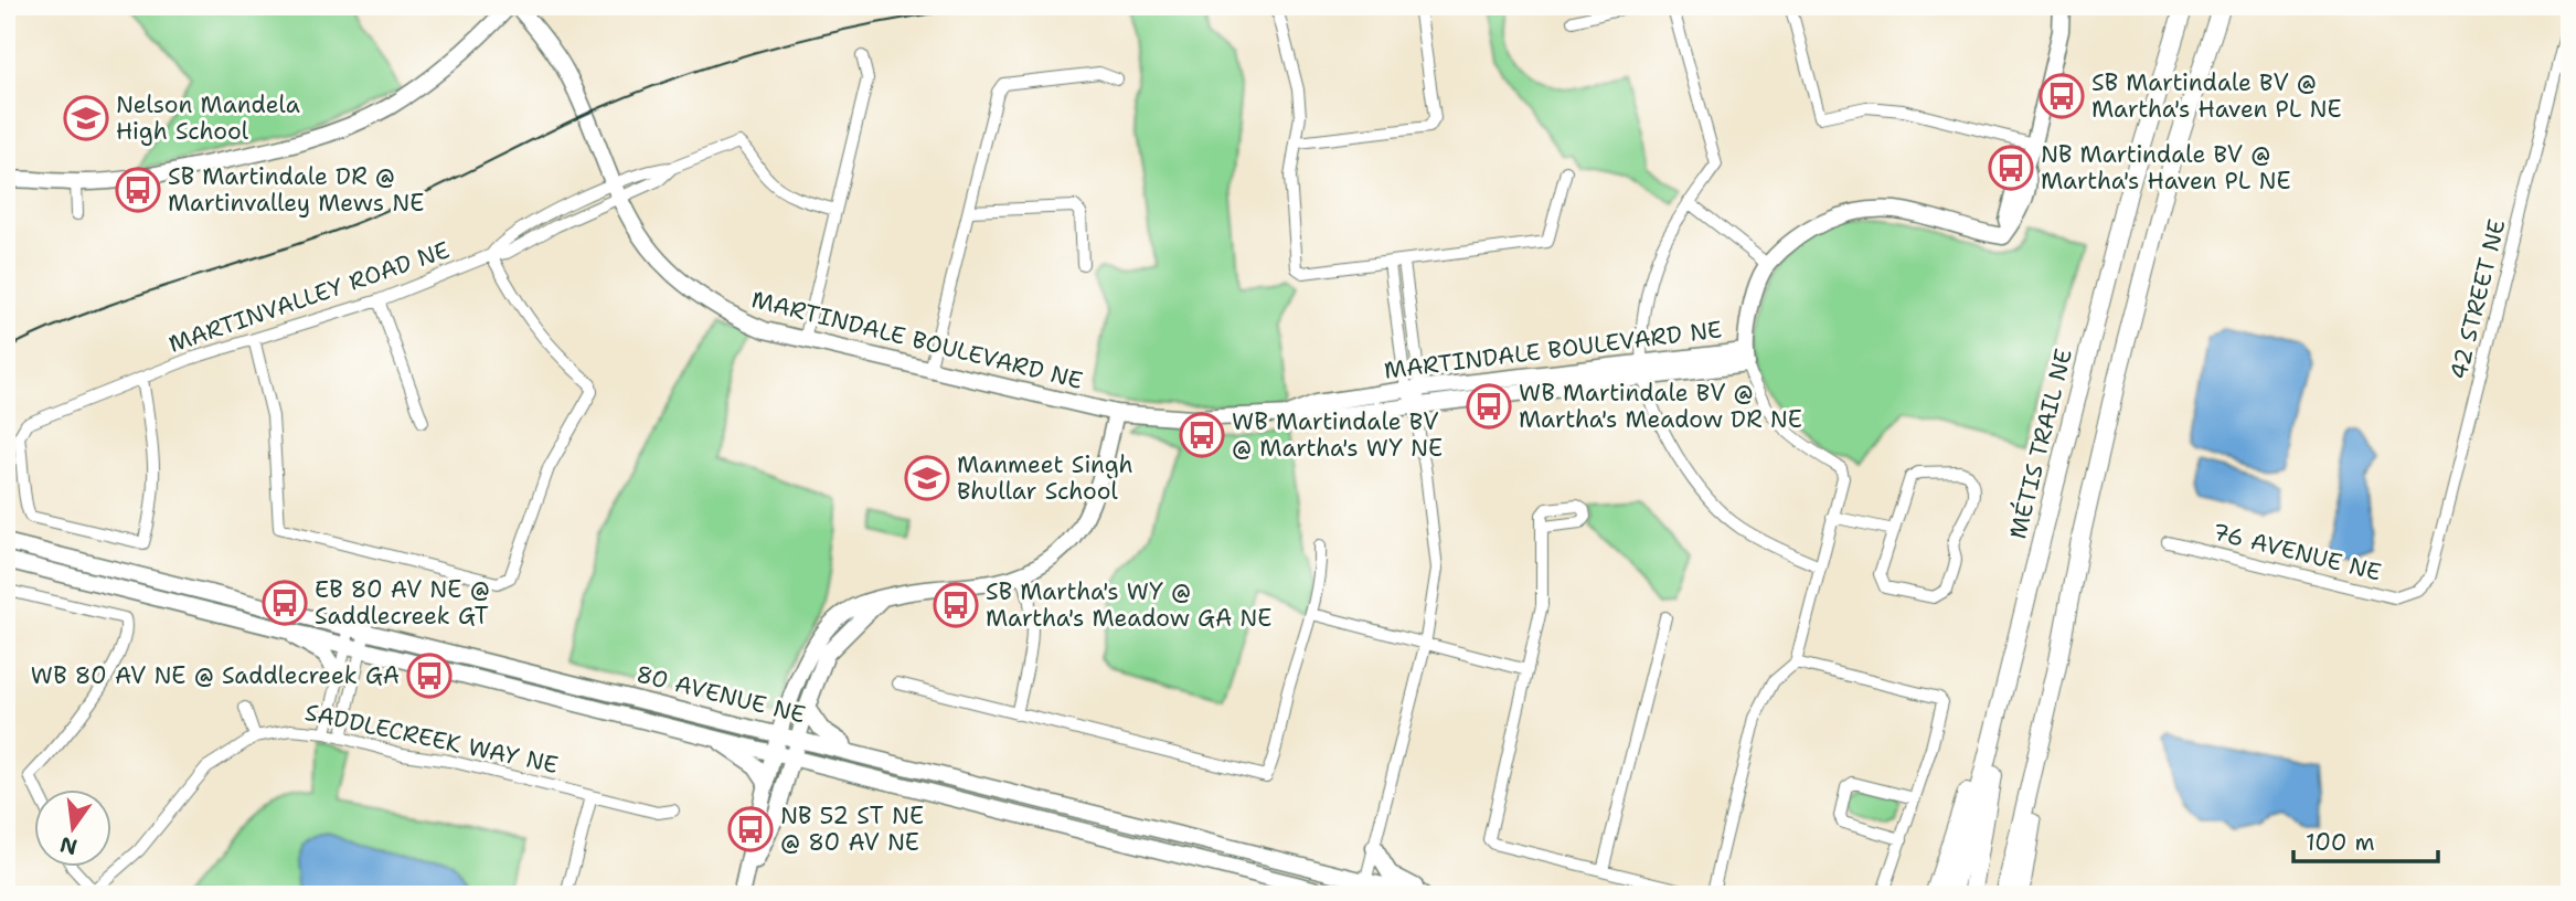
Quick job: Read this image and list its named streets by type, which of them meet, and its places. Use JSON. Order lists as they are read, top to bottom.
{
  "streets": {
    "main road": ["MÉTIS TRAIL NE"],
    "street": [
      "MARTINVALLEY ROAD NE",
      "42 STREET NE",
      "MARTINDALE BOULEVARD NE",
      "76 AVENUE NE",
      "80 AVENUE NE",
      "SADDLECREEK WAY NE"
    ]
  },
  "crossings": [
    ["MARTINVALLEY ROAD NE", "MARTINDALE BOULEVARD NE"],
    ["42 STREET NE", "76 AVENUE NE"]
  ],
  "places": {
    "bus stop": [
      "SB Martindale BV @ Martha's Haven PL NE",
      "NB Martindale BV @ Martha's Haven PL NE",
      "SB Martindale DR @ Martinvalley Mews NE",
      "WB Martindale BV @ Martha's Meadow DR NE",
      "WB Martindale BV @ Martha's WY NE",
      "EB 80 AV NE @ Saddlecreek GT",
      "SB Martha's WY @ Martha's Meadow GA NE",
      "WB 80 AV NE @ Saddlecreek GA",
      "NB 52 ST NE @ 80 AV NE"
    ],
    "school or university": ["Nelson Mandela High School", "Manmeet Singh Bhullar School"]
  },
  "scale_bar": "100 m",
  "north": "bottom"
}
